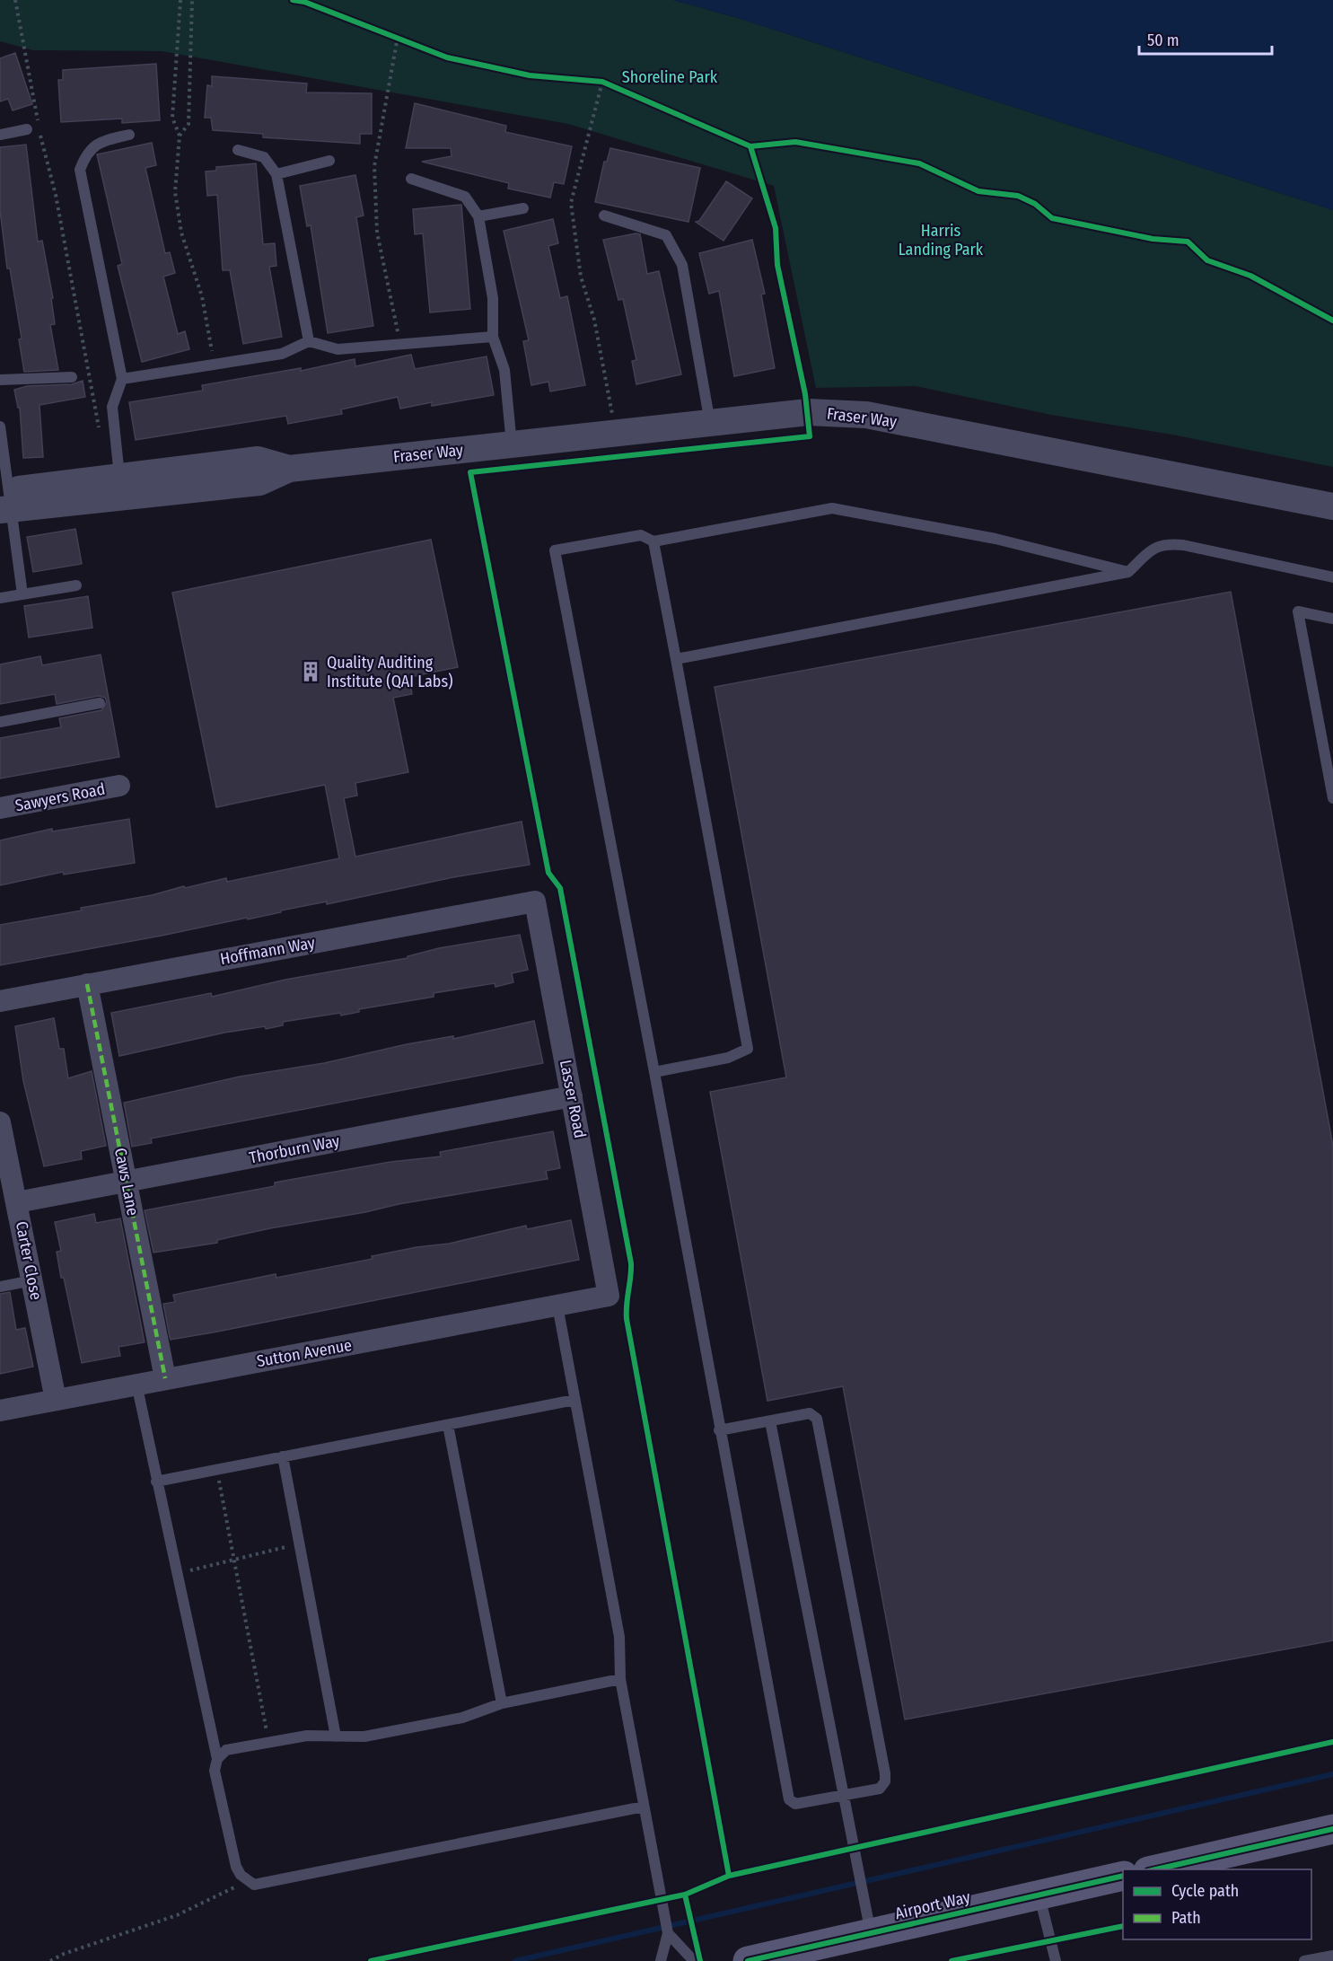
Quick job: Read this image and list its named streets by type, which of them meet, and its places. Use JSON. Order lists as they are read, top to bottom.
{
  "streets": {
    "main road": ["Airport Way"],
    "street": [
      "Fraser Way",
      "Sawyers Road",
      "Hoffmann Way",
      "Lasser Road",
      "Thorburn Way",
      "Caws Lane",
      "Carter Close",
      "Sutton Avenue"
    ]
  },
  "crossings": [
    ["Hoffmann Way", "Lasser Road"],
    ["Hoffmann Way", "Caws Lane"],
    ["Lasser Road", "Thorburn Way"],
    ["Lasser Road", "Sutton Avenue"],
    ["Thorburn Way", "Caws Lane"],
    ["Thorburn Way", "Carter Close"],
    ["Caws Lane", "Sutton Avenue"],
    ["Carter Close", "Sutton Avenue"]
  ],
  "parks": ["Shoreline Park", "Harris Landing Park"],
  "places": {
    "building": ["Quality Auditing Institute (QAI Labs)"]
  },
  "legend": ["Cycle path", "Path"],
  "scale_bar": "50 m"
}
